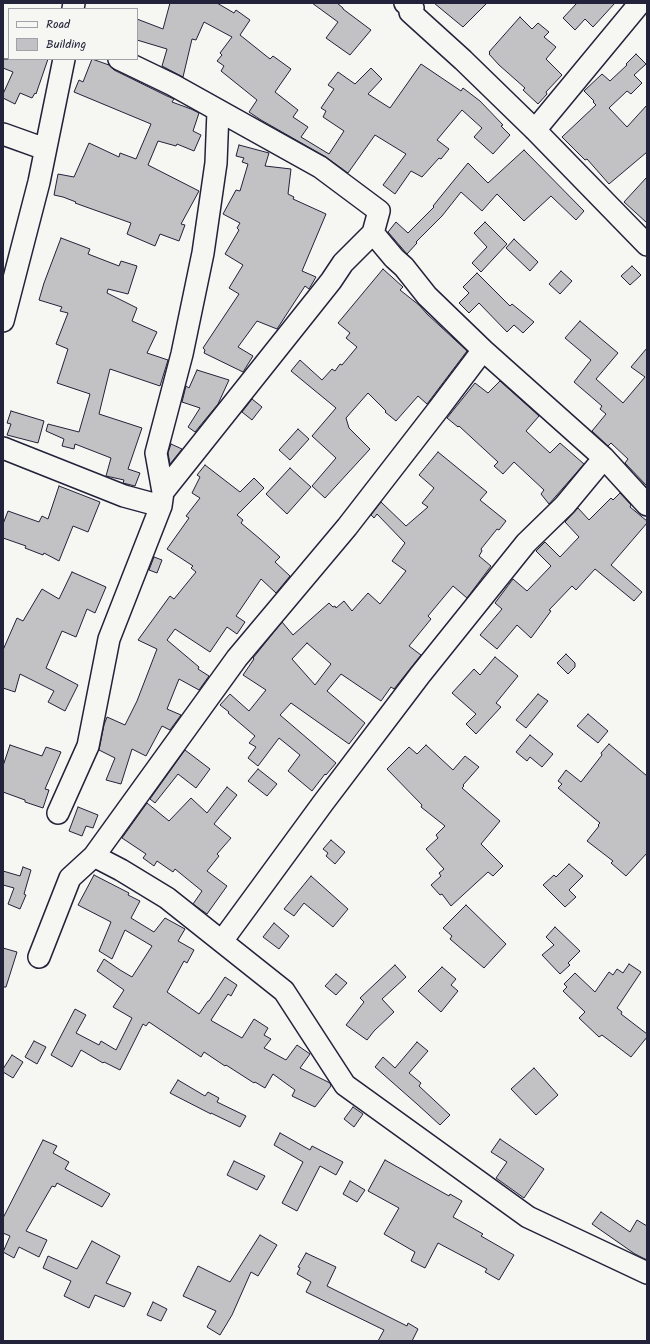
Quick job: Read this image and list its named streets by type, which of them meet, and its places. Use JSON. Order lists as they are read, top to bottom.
{
  "legend": ["Road", "Building"]
}
